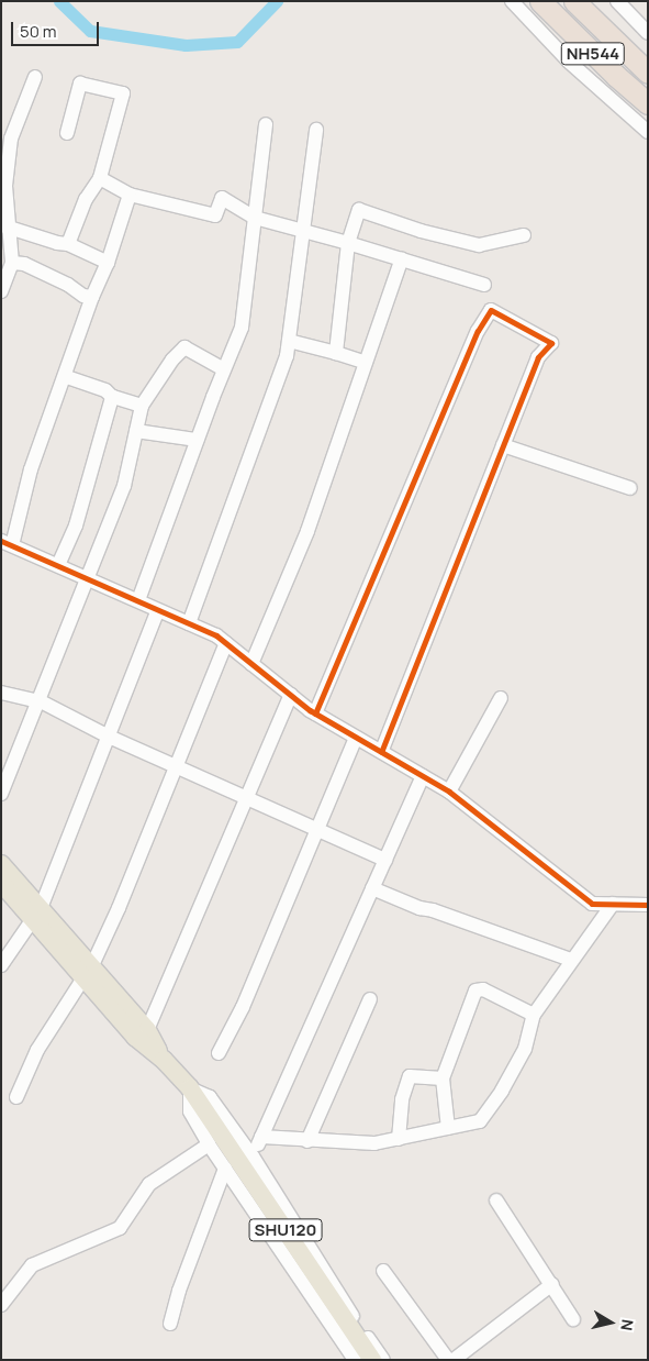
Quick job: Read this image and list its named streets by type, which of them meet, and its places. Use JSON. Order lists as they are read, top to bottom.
{
  "streets": {
    "highway": ["NH544"],
    "main road": ["SHU120"]
  },
  "scale_bar": "50 m",
  "north": "right"
}
